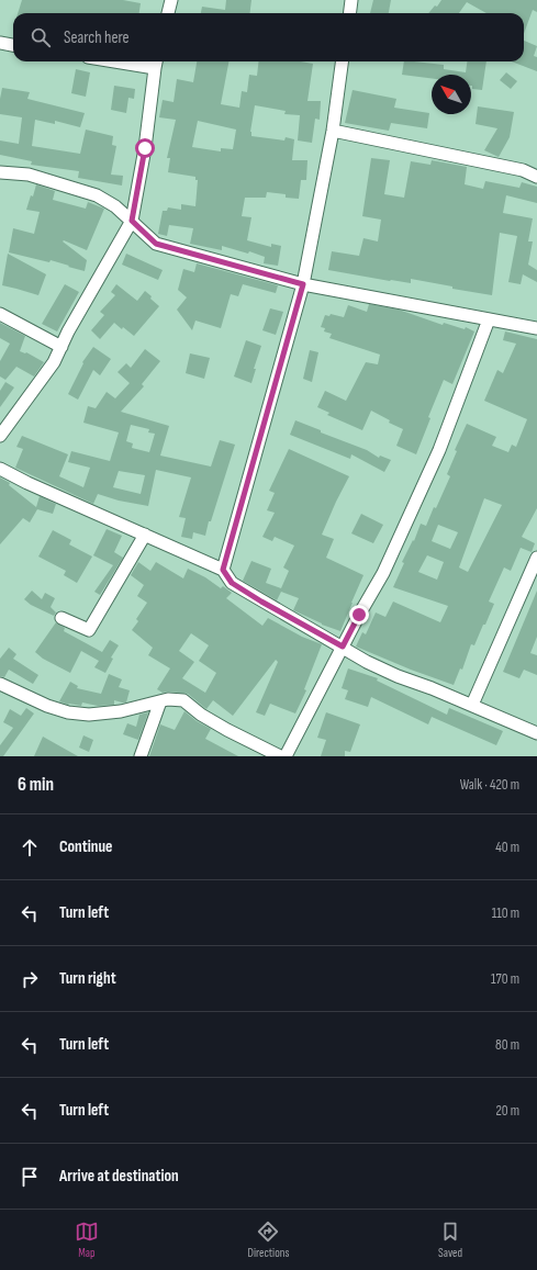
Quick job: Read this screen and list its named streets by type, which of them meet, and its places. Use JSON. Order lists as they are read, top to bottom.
{
  "north": "top left",
  "page": {
    "search": "Search here",
    "heading": ["6 min", "Walk · 420 m"],
    "list": [
      ["Continue", "40 m"],
      ["Turn left", "110 m"],
      ["Turn right", "170 m"],
      ["Turn left", "80 m"],
      ["Turn left", "20 m"],
      "Arrive at destination"
    ],
    "nav": ["Map", "Directions", "Saved"]
  }
}
